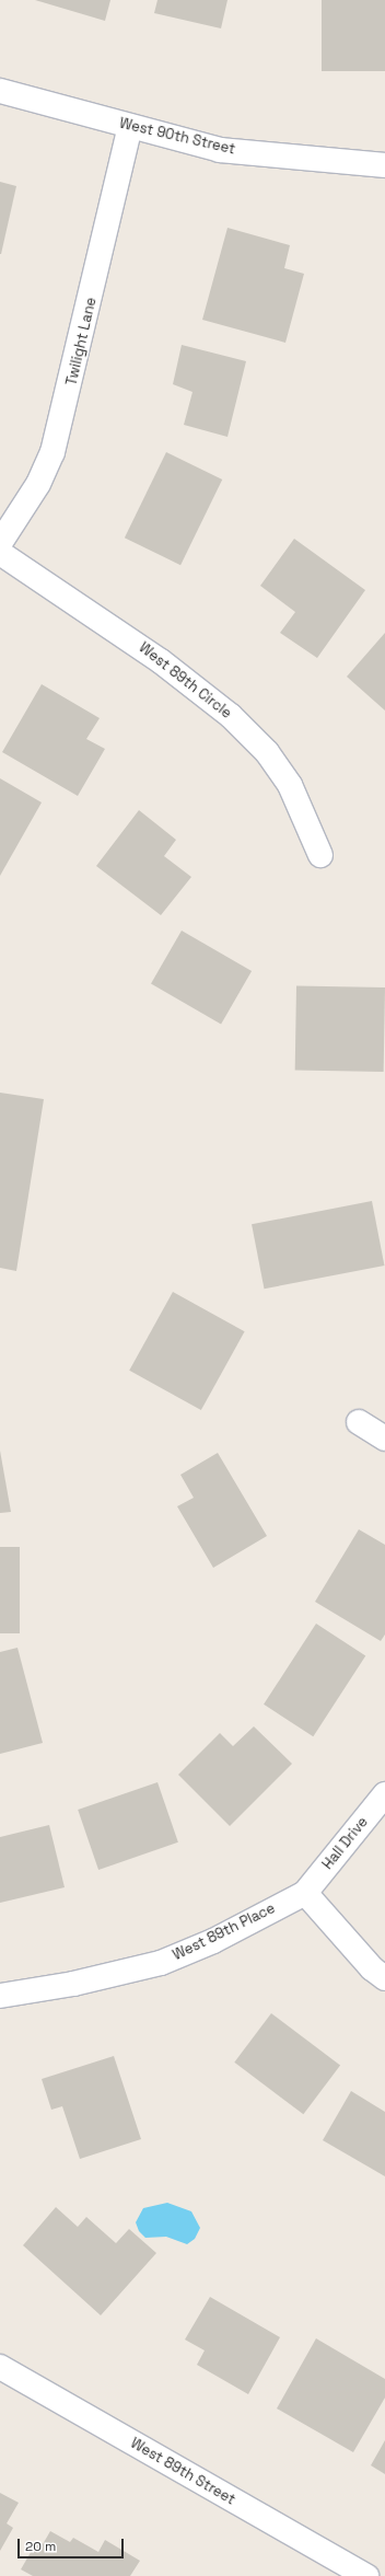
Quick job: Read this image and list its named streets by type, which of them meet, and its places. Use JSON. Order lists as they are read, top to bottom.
{
  "streets": {
    "street": [
      "West 90th Street",
      "Twilight Lane",
      "West 89th Circle",
      "Hall Drive",
      "West 89th Place",
      "West 89th Street"
    ]
  },
  "crossings": [
    ["West 90th Street", "Twilight Lane"],
    ["Hall Drive", "West 89th Place"]
  ],
  "scale_bar": "20 m"
}
